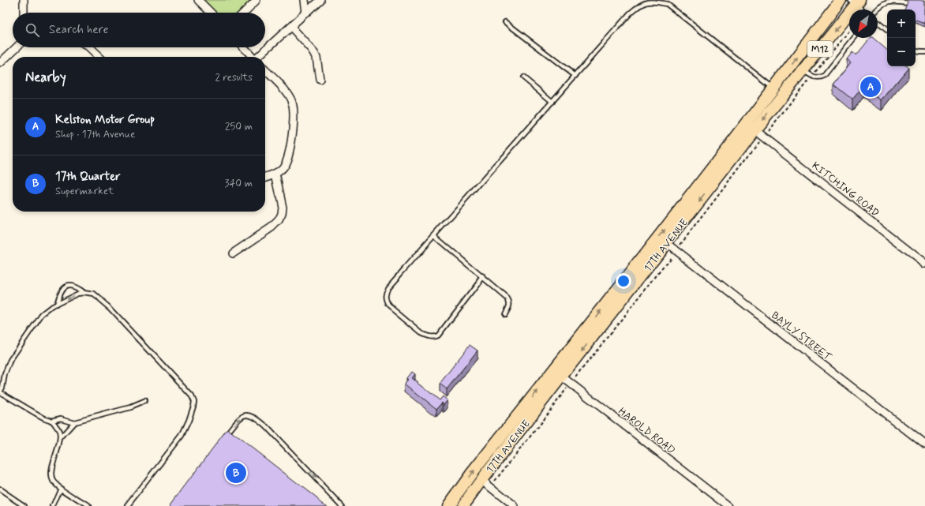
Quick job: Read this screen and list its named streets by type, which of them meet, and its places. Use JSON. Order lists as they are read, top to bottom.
{
  "streets": {
    "main road": ["M12", "17TH AVENUE"],
    "street": ["KITCHING ROAD", "BAYLY STREET", "HAROLD ROAD"]
  },
  "crossings": [
    ["KITCHING ROAD", "17TH AVENUE"],
    ["17TH AVENUE", "BAYLY STREET"],
    ["17TH AVENUE", "HAROLD ROAD"]
  ],
  "north": "bottom left",
  "page": {
    "map_buttons": ["+", "−"],
    "search": "Search here",
    "heading": ["Nearby", "2 results"],
    "pins": ["A", "B"],
    "list": [
      {
        "mark": "A",
        "name": "Kelston Motor Group",
        "note": "Shop · 17th Avenue",
        "value": "250 m"
      },
      {
        "mark": "B",
        "name": "17th Quarter",
        "note": "Supermarket",
        "value": "340 m"
      }
    ]
  }
}
